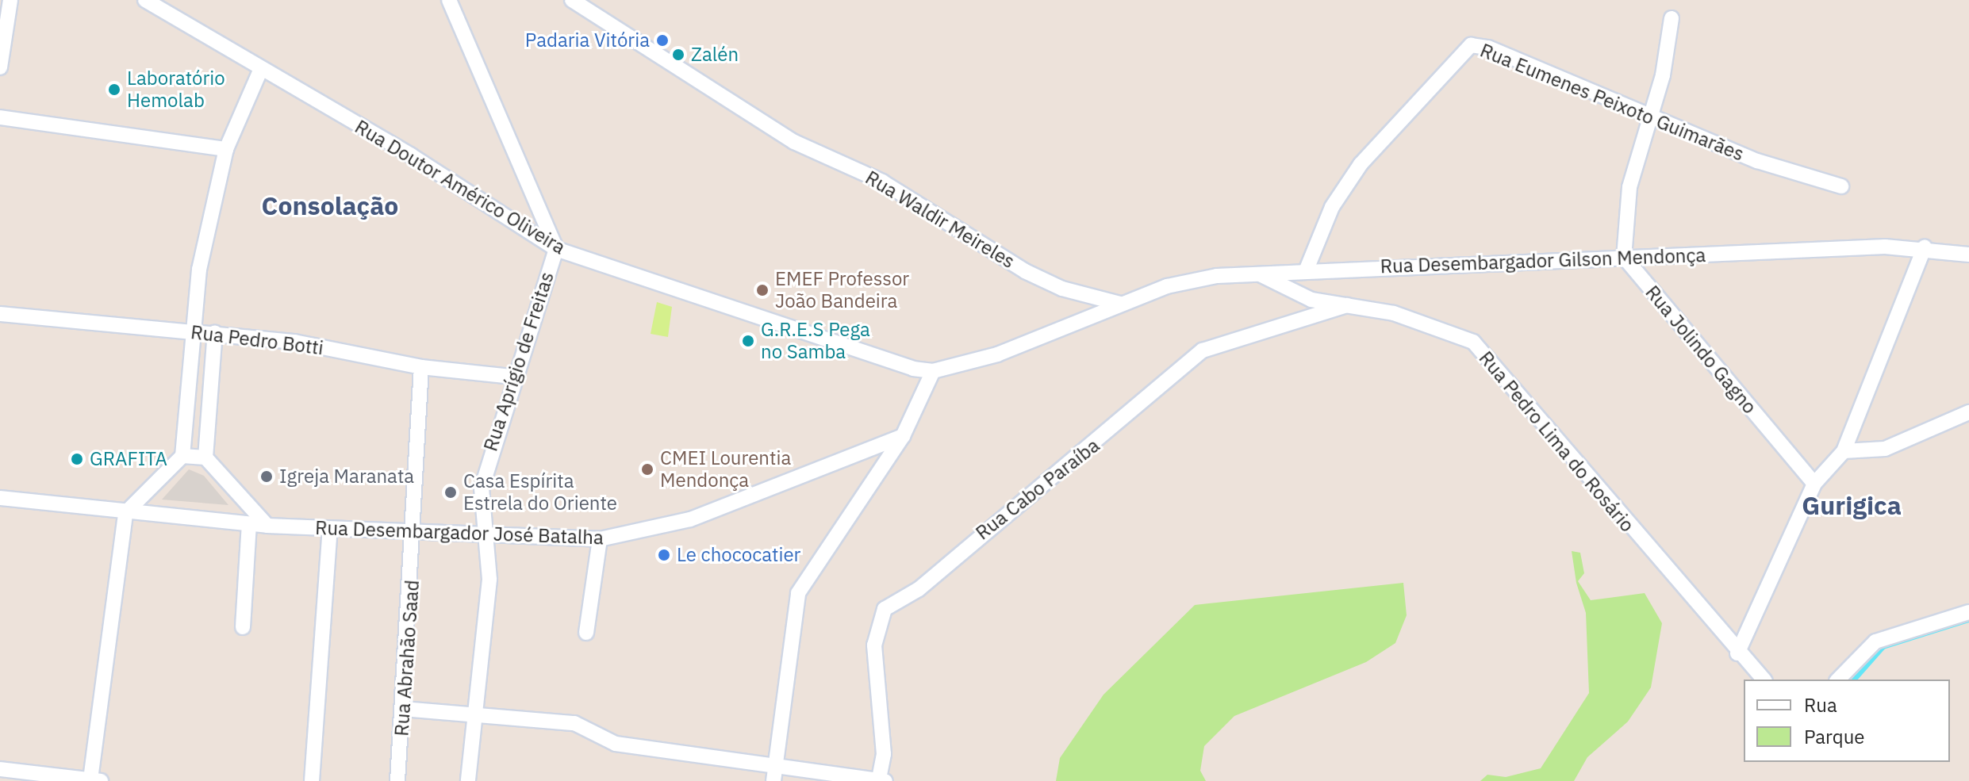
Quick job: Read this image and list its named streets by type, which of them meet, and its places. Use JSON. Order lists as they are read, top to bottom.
{
  "streets": {
    "street": [
      "Rua Eumenes Peixoto Guimarães",
      "Rua Doutor Américo Oliveira",
      "Rua Waldir Meireles",
      "Rua Desembargador Gilson Mendonça",
      "Rua Pedro Botti",
      "Rua Jolindo Gagno",
      "Rua Aprígio de Freitas",
      "Rua Pedro Lima do Rosário",
      "Rua Cabo Paraíba",
      "Rua Desembargador José Batalha",
      "Rua Abrahão Saad"
    ]
  },
  "crossings": [
    ["Rua Eumenes Peixoto Guimarães", "Rua Desembargador Gilson Mendonça"],
    ["Rua Doutor Américo Oliveira", "Rua Waldir Meireles"],
    ["Rua Doutor Américo Oliveira", "Rua Desembargador Gilson Mendonça"],
    ["Rua Doutor Américo Oliveira", "Rua Aprígio de Freitas"],
    ["Rua Waldir Meireles", "Rua Desembargador Gilson Mendonça"],
    ["Rua Desembargador Gilson Mendonça", "Rua Jolindo Gagno"],
    ["Rua Desembargador Gilson Mendonça", "Rua Pedro Lima do Rosário"],
    ["Rua Pedro Botti", "Rua Aprígio de Freitas"],
    ["Rua Pedro Botti", "Rua Abrahão Saad"],
    ["Rua Aprígio de Freitas", "Rua Desembargador José Batalha"],
    ["Rua Pedro Lima do Rosário", "Rua Cabo Paraíba"],
    ["Rua Desembargador José Batalha", "Rua Abrahão Saad"]
  ],
  "districts": ["Consolação", "Gurigica"],
  "places": [
    "Padaria Vitória",
    "Zalén",
    "Laboratório Hemolab",
    "EMEF Professor João Bandeira",
    "G.R.E.S Pega no Samba",
    "GRAFITA",
    "CMEI Lourentia Mendonça",
    "Igreja Maranata",
    "Casa Espírita Estrela do Oriente",
    "Le chococatier"
  ],
  "legend": ["Rua", "Parque"]
}
